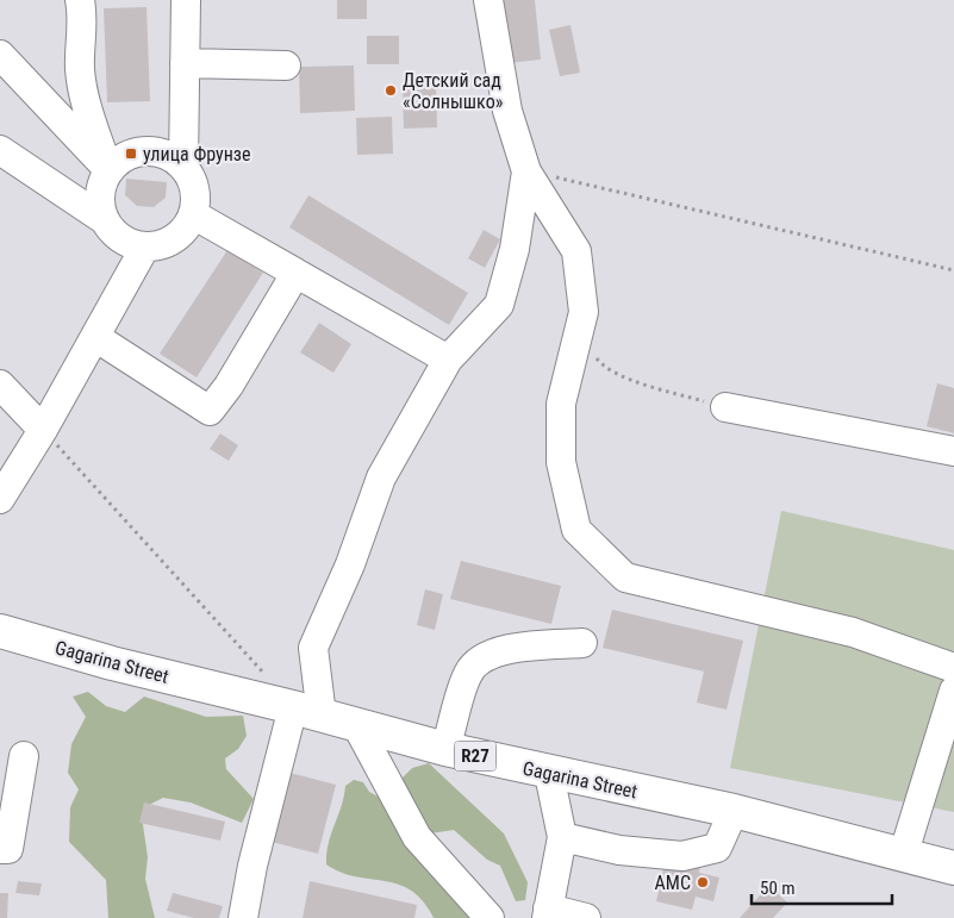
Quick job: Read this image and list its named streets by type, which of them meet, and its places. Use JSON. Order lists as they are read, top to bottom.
{
  "streets": {
    "main road": ["Gagarina Street", "R27"]
  },
  "places": {
    "other": ["Детский сад «Солнышко»", "AMC"],
    "transit": ["улица Фрунзе"]
  },
  "scale_bar": "50 m"
}
